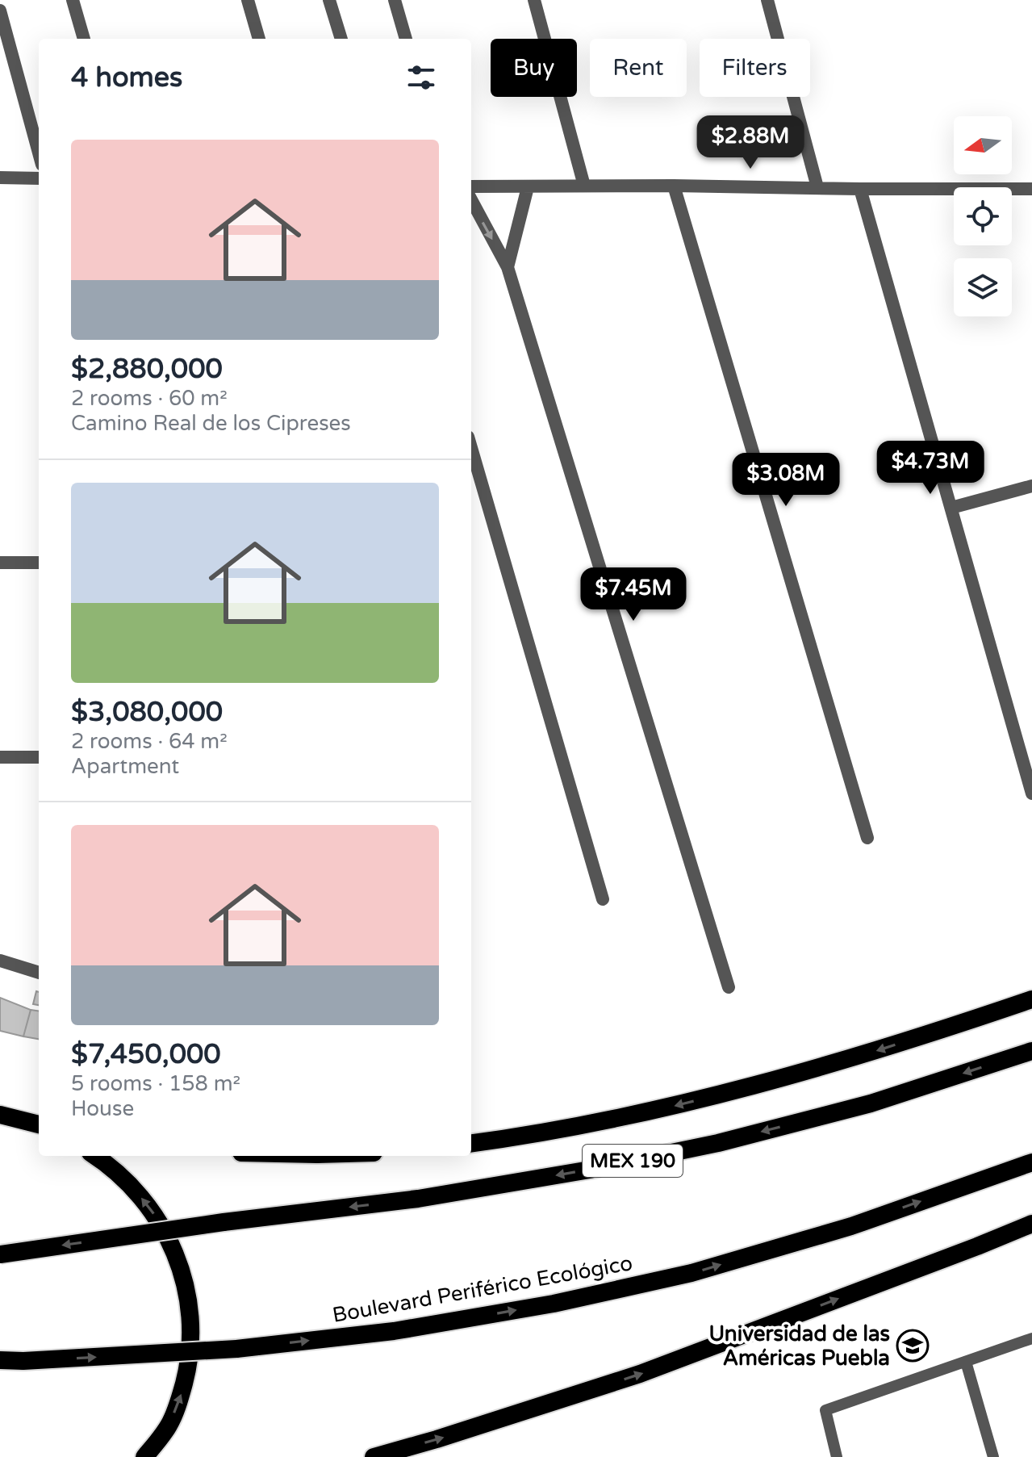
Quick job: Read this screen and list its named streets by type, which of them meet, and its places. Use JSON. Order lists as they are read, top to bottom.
{
  "streets": {
    "highway": ["MEX 190", "Boulevard Periférico Ecológico"]
  },
  "places": {
    "school or university": ["Universidad de las Américas Puebla"]
  },
  "north": "left",
  "page": {
    "chip": ["Buy", "Rent", "Filters"],
    "heading": "4 homes",
    "price": [
      "$2.88M",
      "$4.73M",
      "$3.08M",
      "$7.45M"
    ],
    "list": [
      {
        "name": "$2,880,000",
        "note": "2 rooms · 60 m² · Camino Real de los Cipreses"
      },
      {
        "name": "$3,080,000",
        "note": "2 rooms · 64 m² · Apartment"
      },
      {
        "name": "$7,450,000",
        "note": "5 rooms · 158 m² · House"
      }
    ]
  }
}
